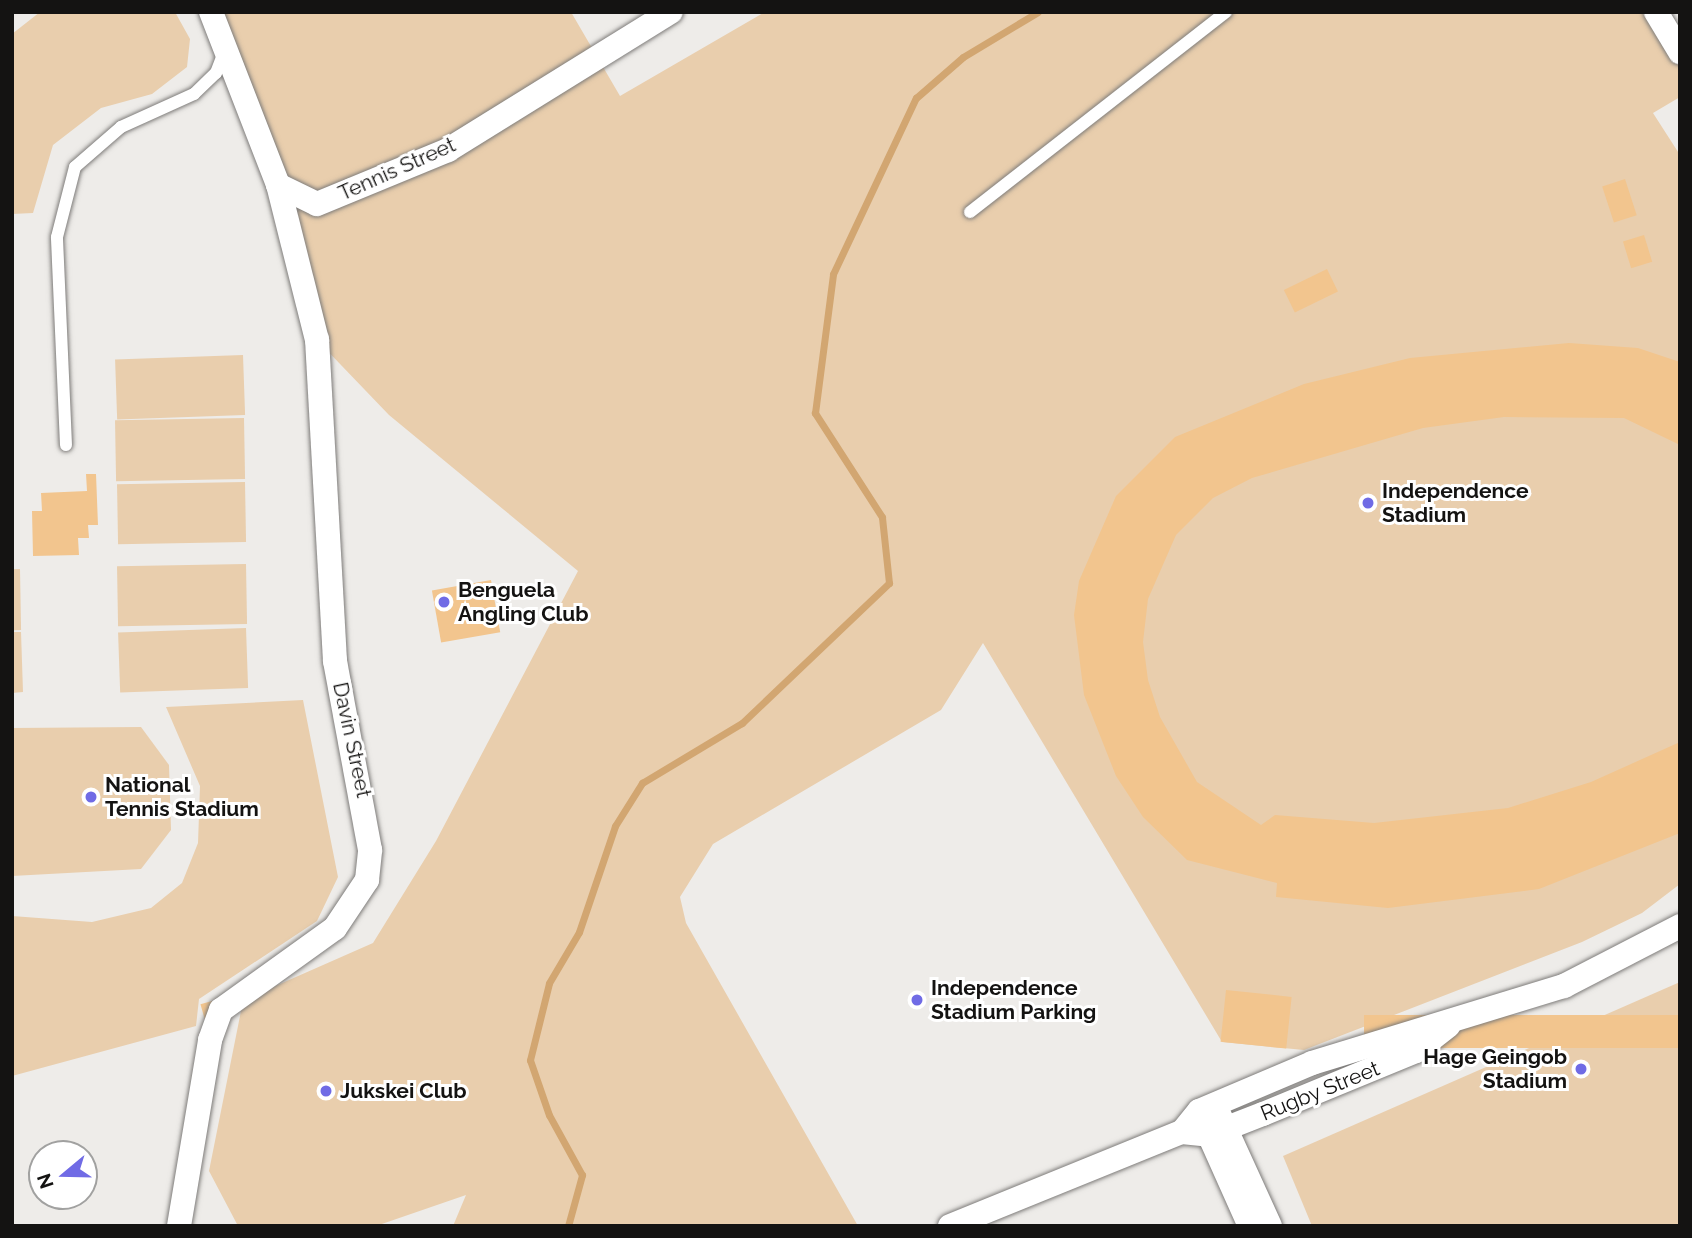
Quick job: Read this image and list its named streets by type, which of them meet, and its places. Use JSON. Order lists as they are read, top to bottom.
{
  "streets": {
    "street": ["Tennis Street", "Davin Street", "Rugby Street"]
  },
  "crossings": [
    ["Tennis Street", "Davin Street"]
  ],
  "places": [
    "Independence Stadium",
    "Benguela Angling Club",
    "National Tennis Stadium",
    "Independence Stadium Parking",
    "Hage Geingob Stadium",
    "Jukskei Club"
  ],
  "north": "left"
}
